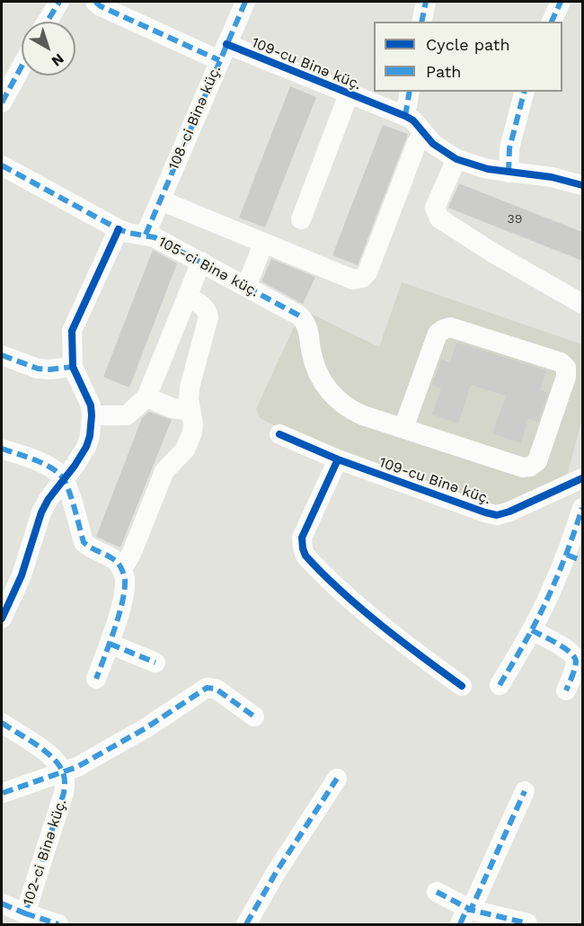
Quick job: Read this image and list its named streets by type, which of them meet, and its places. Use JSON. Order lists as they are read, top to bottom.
{
  "streets": {
    "street": [
      "109-cu Binə küç.",
      "108-ci Binə küç.",
      "105-ci Binə küç.",
      "102-ci Binə küç."
    ]
  },
  "crossings": [
    ["109-cu Binə küç.", "108-ci Binə küç."],
    ["108-ci Binə küç.", "105-ci Binə küç."]
  ],
  "house_numbers": ["39"],
  "legend": ["Cycle path", "Path"],
  "north": "bottom right"
}
